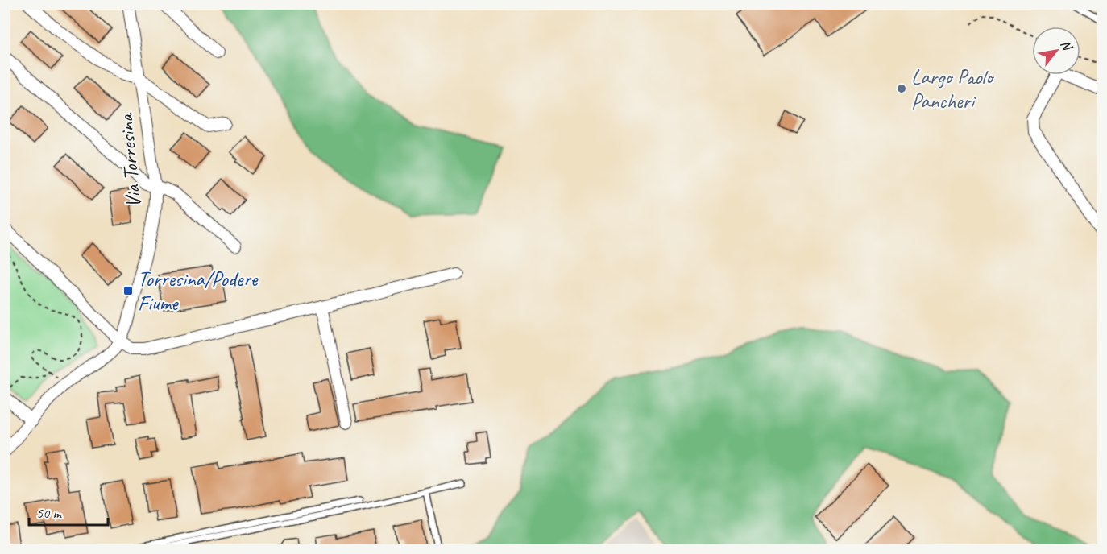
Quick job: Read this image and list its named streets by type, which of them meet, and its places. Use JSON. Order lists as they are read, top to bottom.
{
  "streets": {
    "street": ["Via Torresina"]
  },
  "places": {
    "other": ["Largo Paolo Pancheri"],
    "transit": ["Torresina/Podere Fiume"]
  },
  "scale_bar": "50 m",
  "north": "top right"
}
